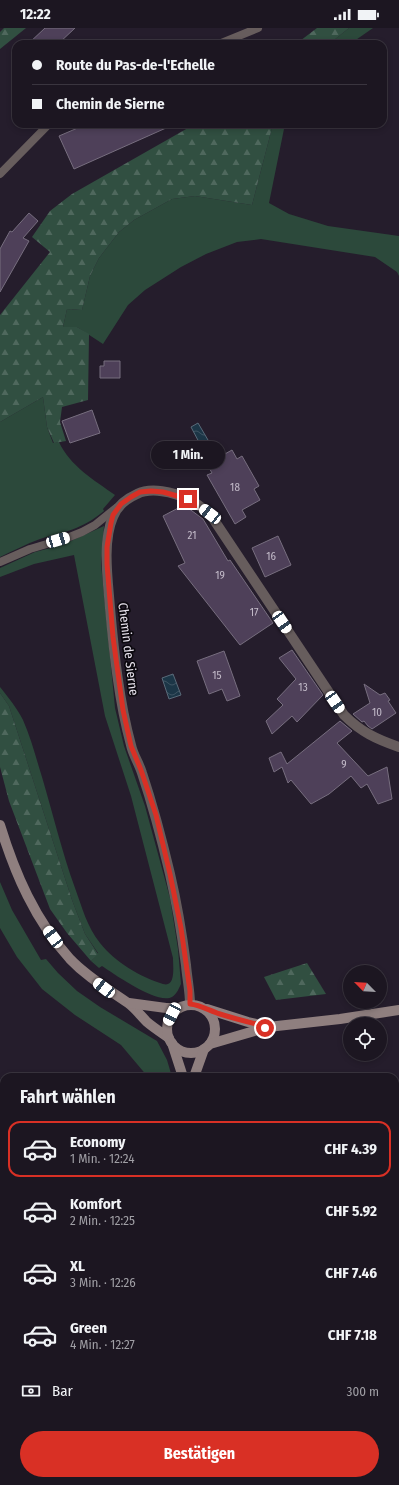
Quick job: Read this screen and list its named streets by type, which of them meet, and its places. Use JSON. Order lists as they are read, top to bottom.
{
  "streets": {
    "street": ["Chemin de Sierne"]
  },
  "house_numbers": [
    "18",
    "21",
    "16",
    "19",
    "17",
    "15",
    "13",
    "10",
    "9"
  ],
  "north": "top left",
  "page": {
    "status": "12:22",
    "banner": ["Route du Pas-de-l'Echelle", "Chemin de Sierne"],
    "bubble": "1 Min.",
    "heading": "Fahrt wählen",
    "list": [
      {
        "name": "Economy",
        "note": "1 Min. · 12:24",
        "value": "CHF 4.39"
      },
      {
        "name": "Komfort",
        "note": "2 Min. · 12:25",
        "value": "CHF 5.92"
      },
      {
        "name": "XL",
        "note": "3 Min. · 12:26",
        "value": "CHF 7.46"
      },
      {
        "name": "Green",
        "note": "4 Min. · 12:27",
        "value": "CHF 7.18"
      }
    ],
    "pay": ["Bar", "300 m"],
    "buttons": "Bestätigen"
  }
}
